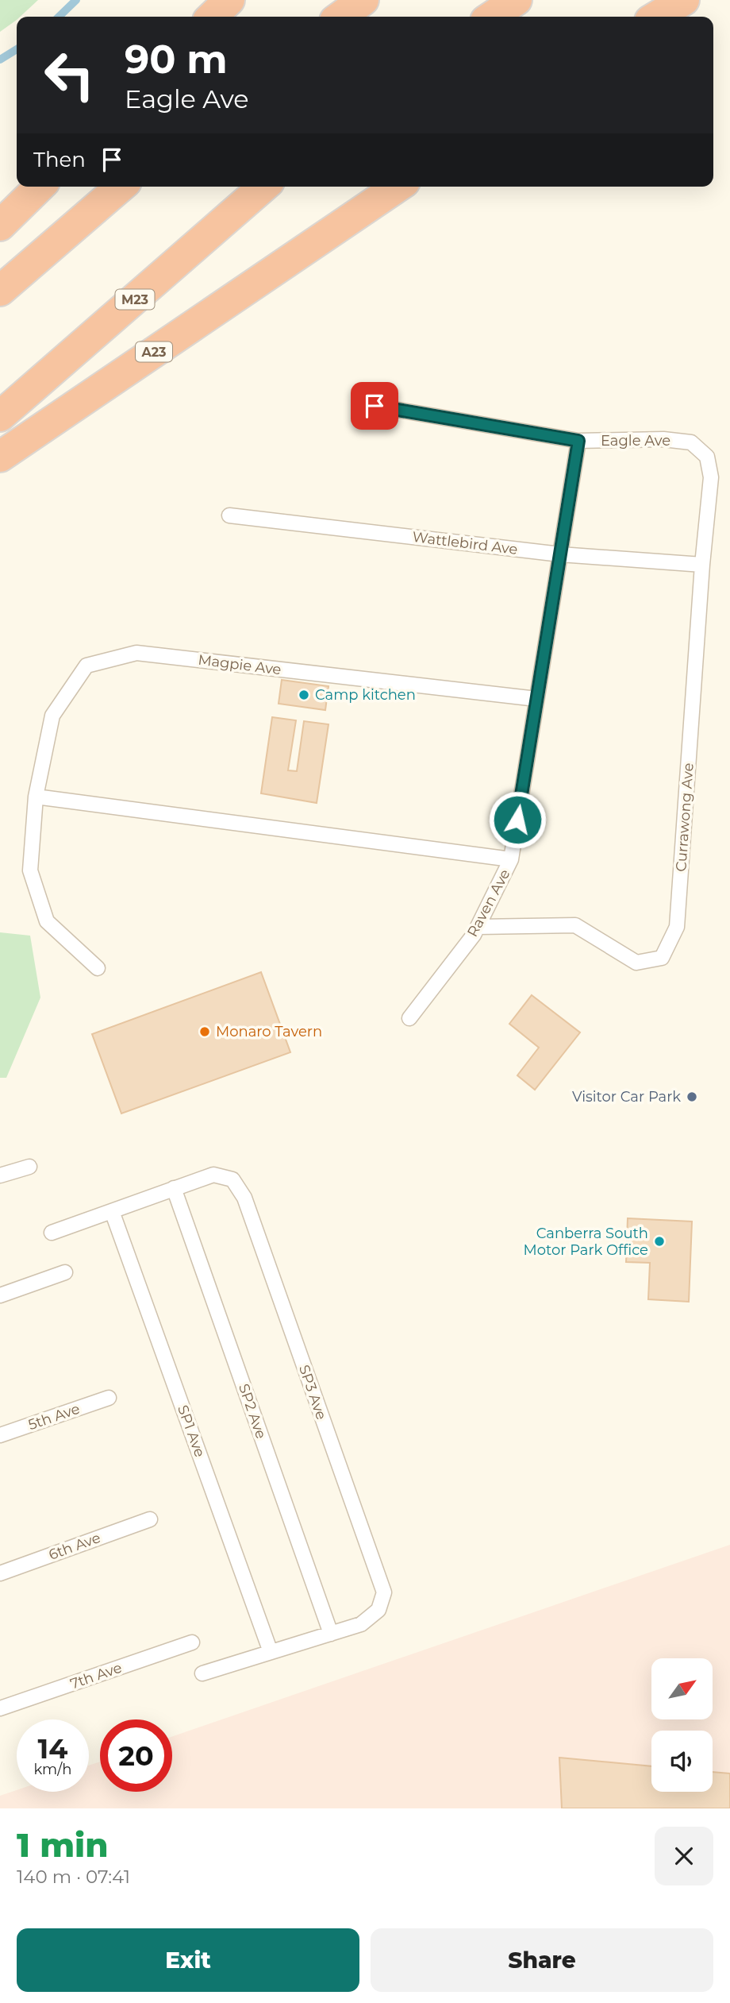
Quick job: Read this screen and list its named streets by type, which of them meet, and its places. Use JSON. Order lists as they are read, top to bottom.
{
  "streets": {
    "highway": ["M23", "A23"],
    "lane": [
      "Eagle Ave",
      "Wattlebird Ave",
      "Magpie Ave",
      "Currawong Ave",
      "Raven Ave",
      "SP3 Ave",
      "SP2 Ave",
      "5th Ave",
      "SP1 Ave",
      "6th Ave",
      "7th Ave"
    ]
  },
  "crossings": [
    ["Eagle Ave", "Currawong Ave"],
    ["Eagle Ave", "Raven Ave"],
    ["Wattlebird Ave", "Currawong Ave"],
    ["Wattlebird Ave", "Raven Ave"],
    ["Magpie Ave", "Raven Ave"],
    ["Currawong Ave", "Raven Ave"],
    ["SP3 Ave", "SP2 Ave"],
    ["SP3 Ave", "SP1 Ave"]
  ],
  "places": [
    "Camp kitchen",
    "Monaro Tavern",
    "Visitor Car Park",
    "Canberra South Motor Park Office"
  ],
  "north": "top right",
  "page": {
    "turn": ["90 m", "Eagle Ave"],
    "then": "Then",
    "speed": "14 km/h",
    "limit": "20",
    "heading": ["1 min", "140 m · 07:41"],
    "buttons": ["Exit", "Share"]
  }
}
